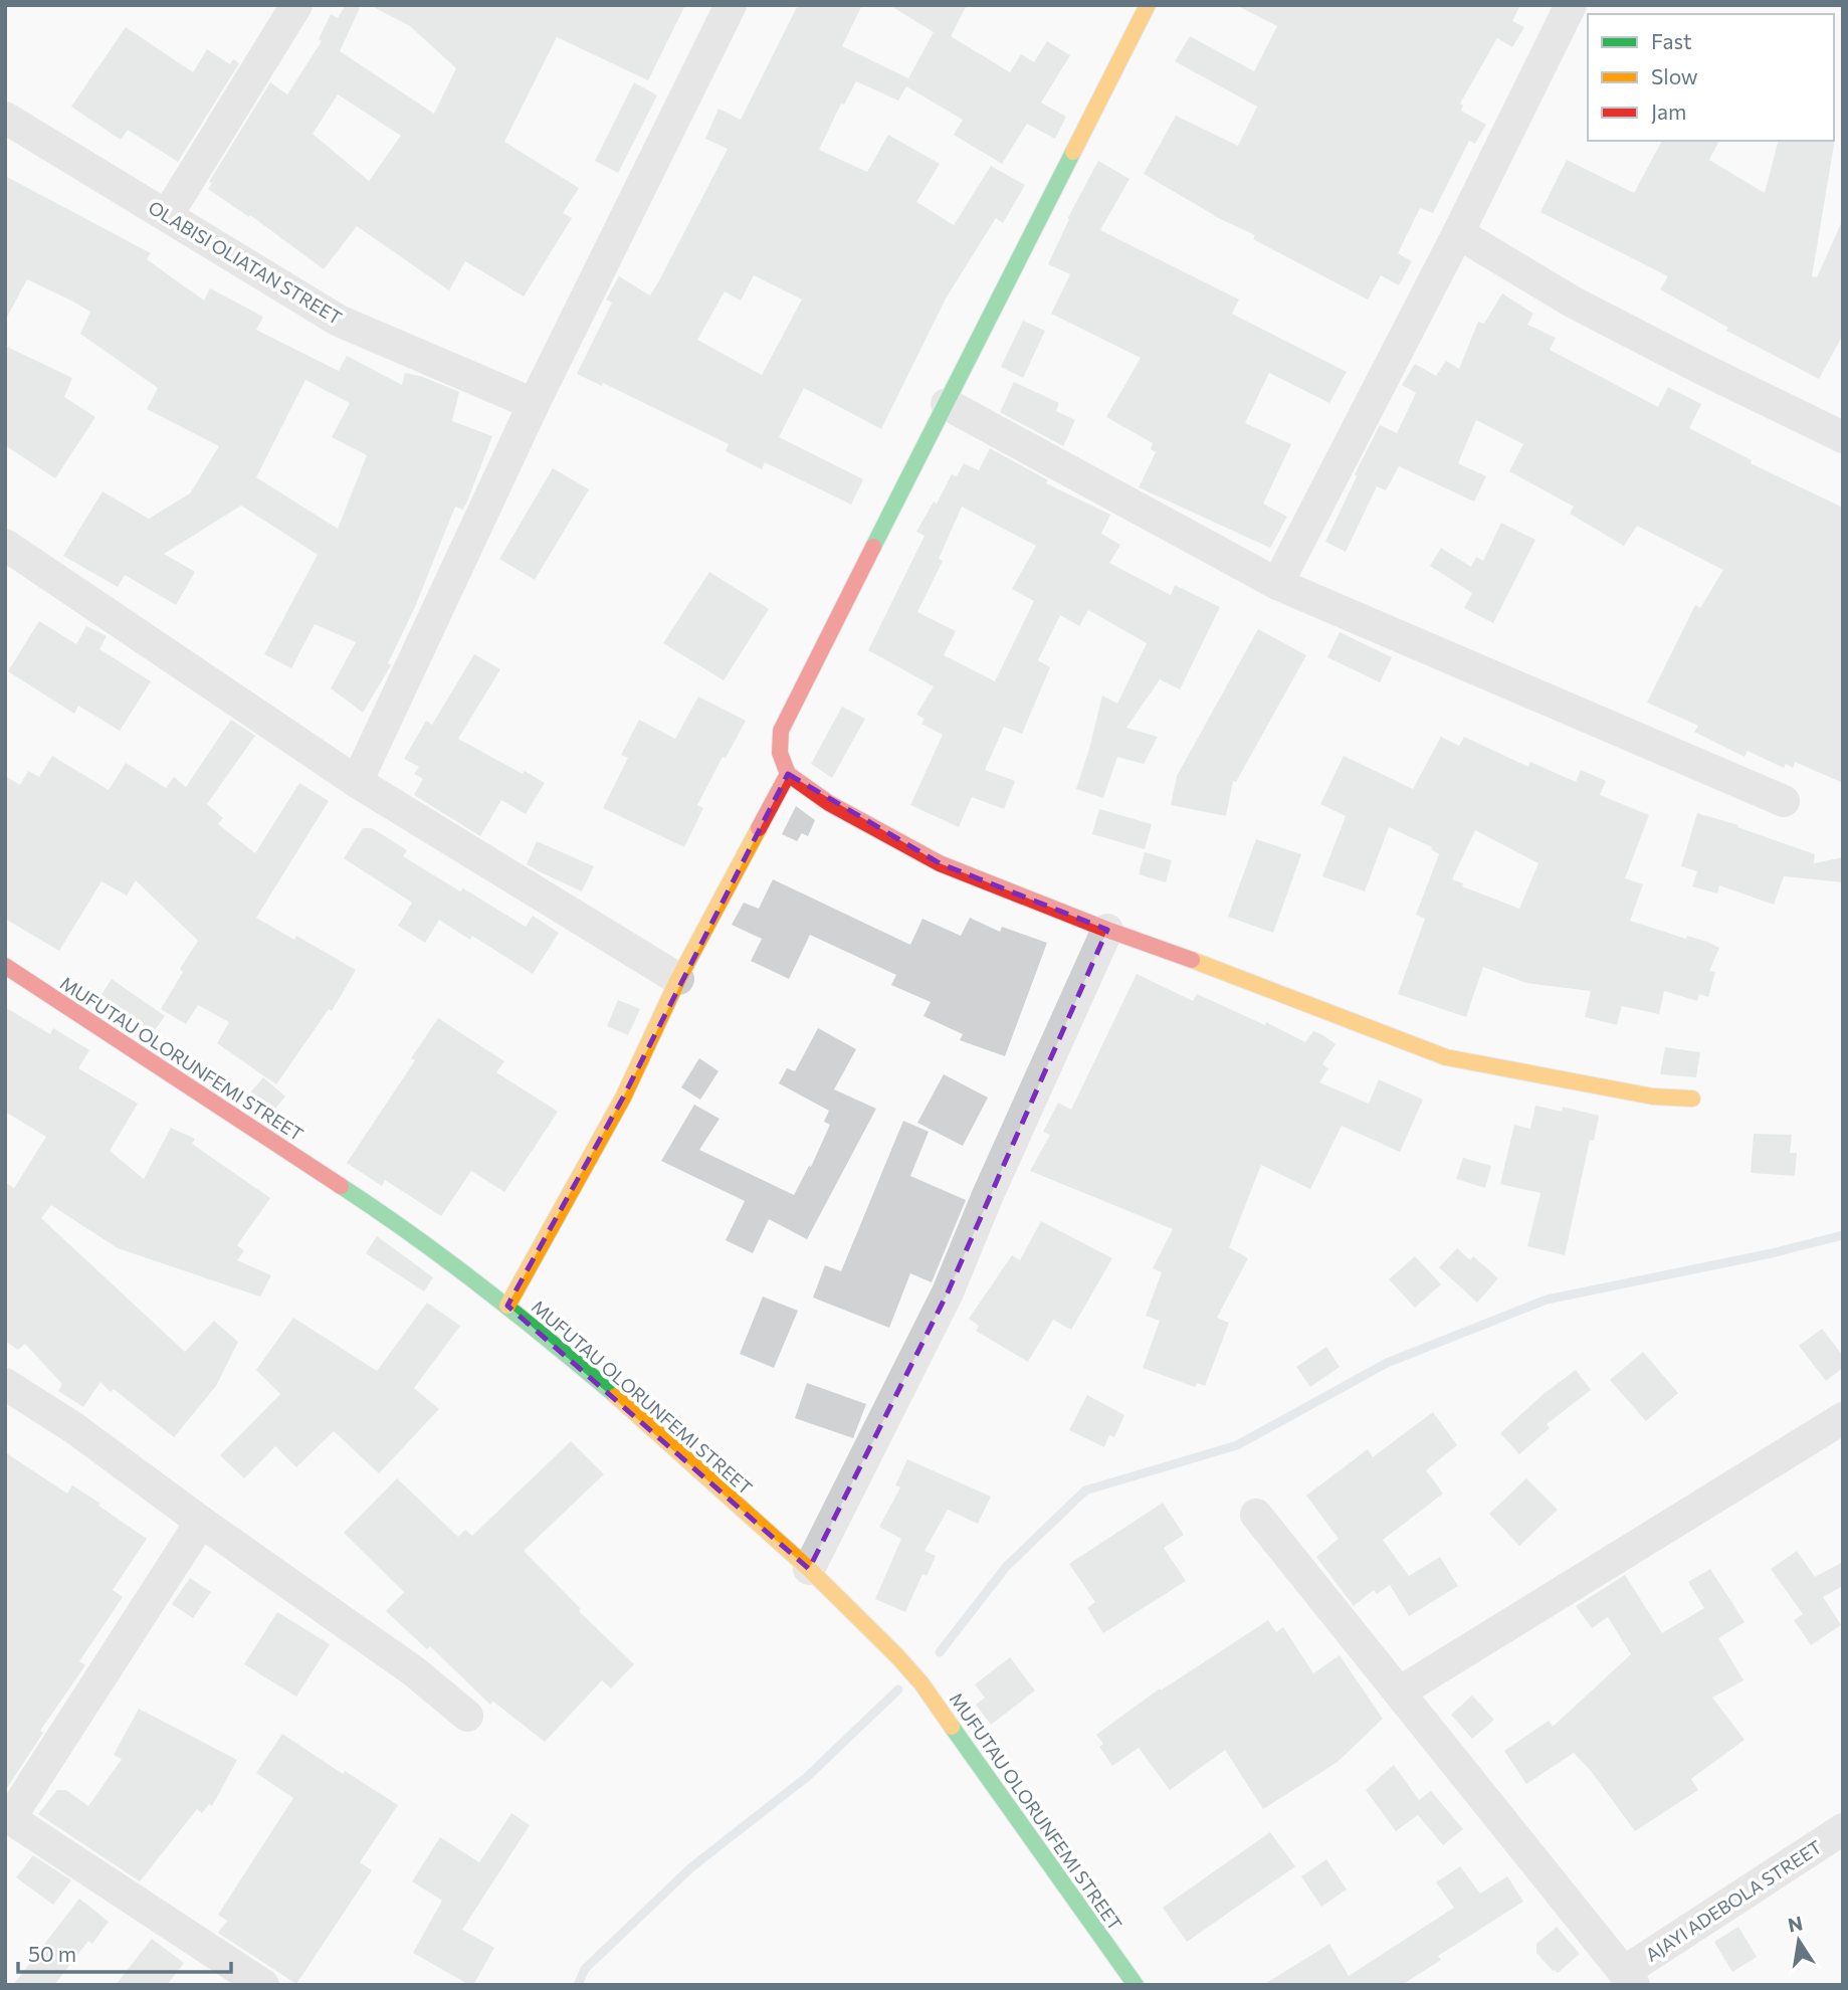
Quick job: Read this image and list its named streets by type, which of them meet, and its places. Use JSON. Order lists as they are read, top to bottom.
{
  "streets": {
    "street": ["OLABISI OLIATAN STREET", "MUFUTAU OLORUNFEMI STREET", "AJAYI ADEBOLA STREET"]
  },
  "legend": ["Fast", "Slow", "Jam"],
  "scale_bar": "50 m",
  "north": "top"
}
